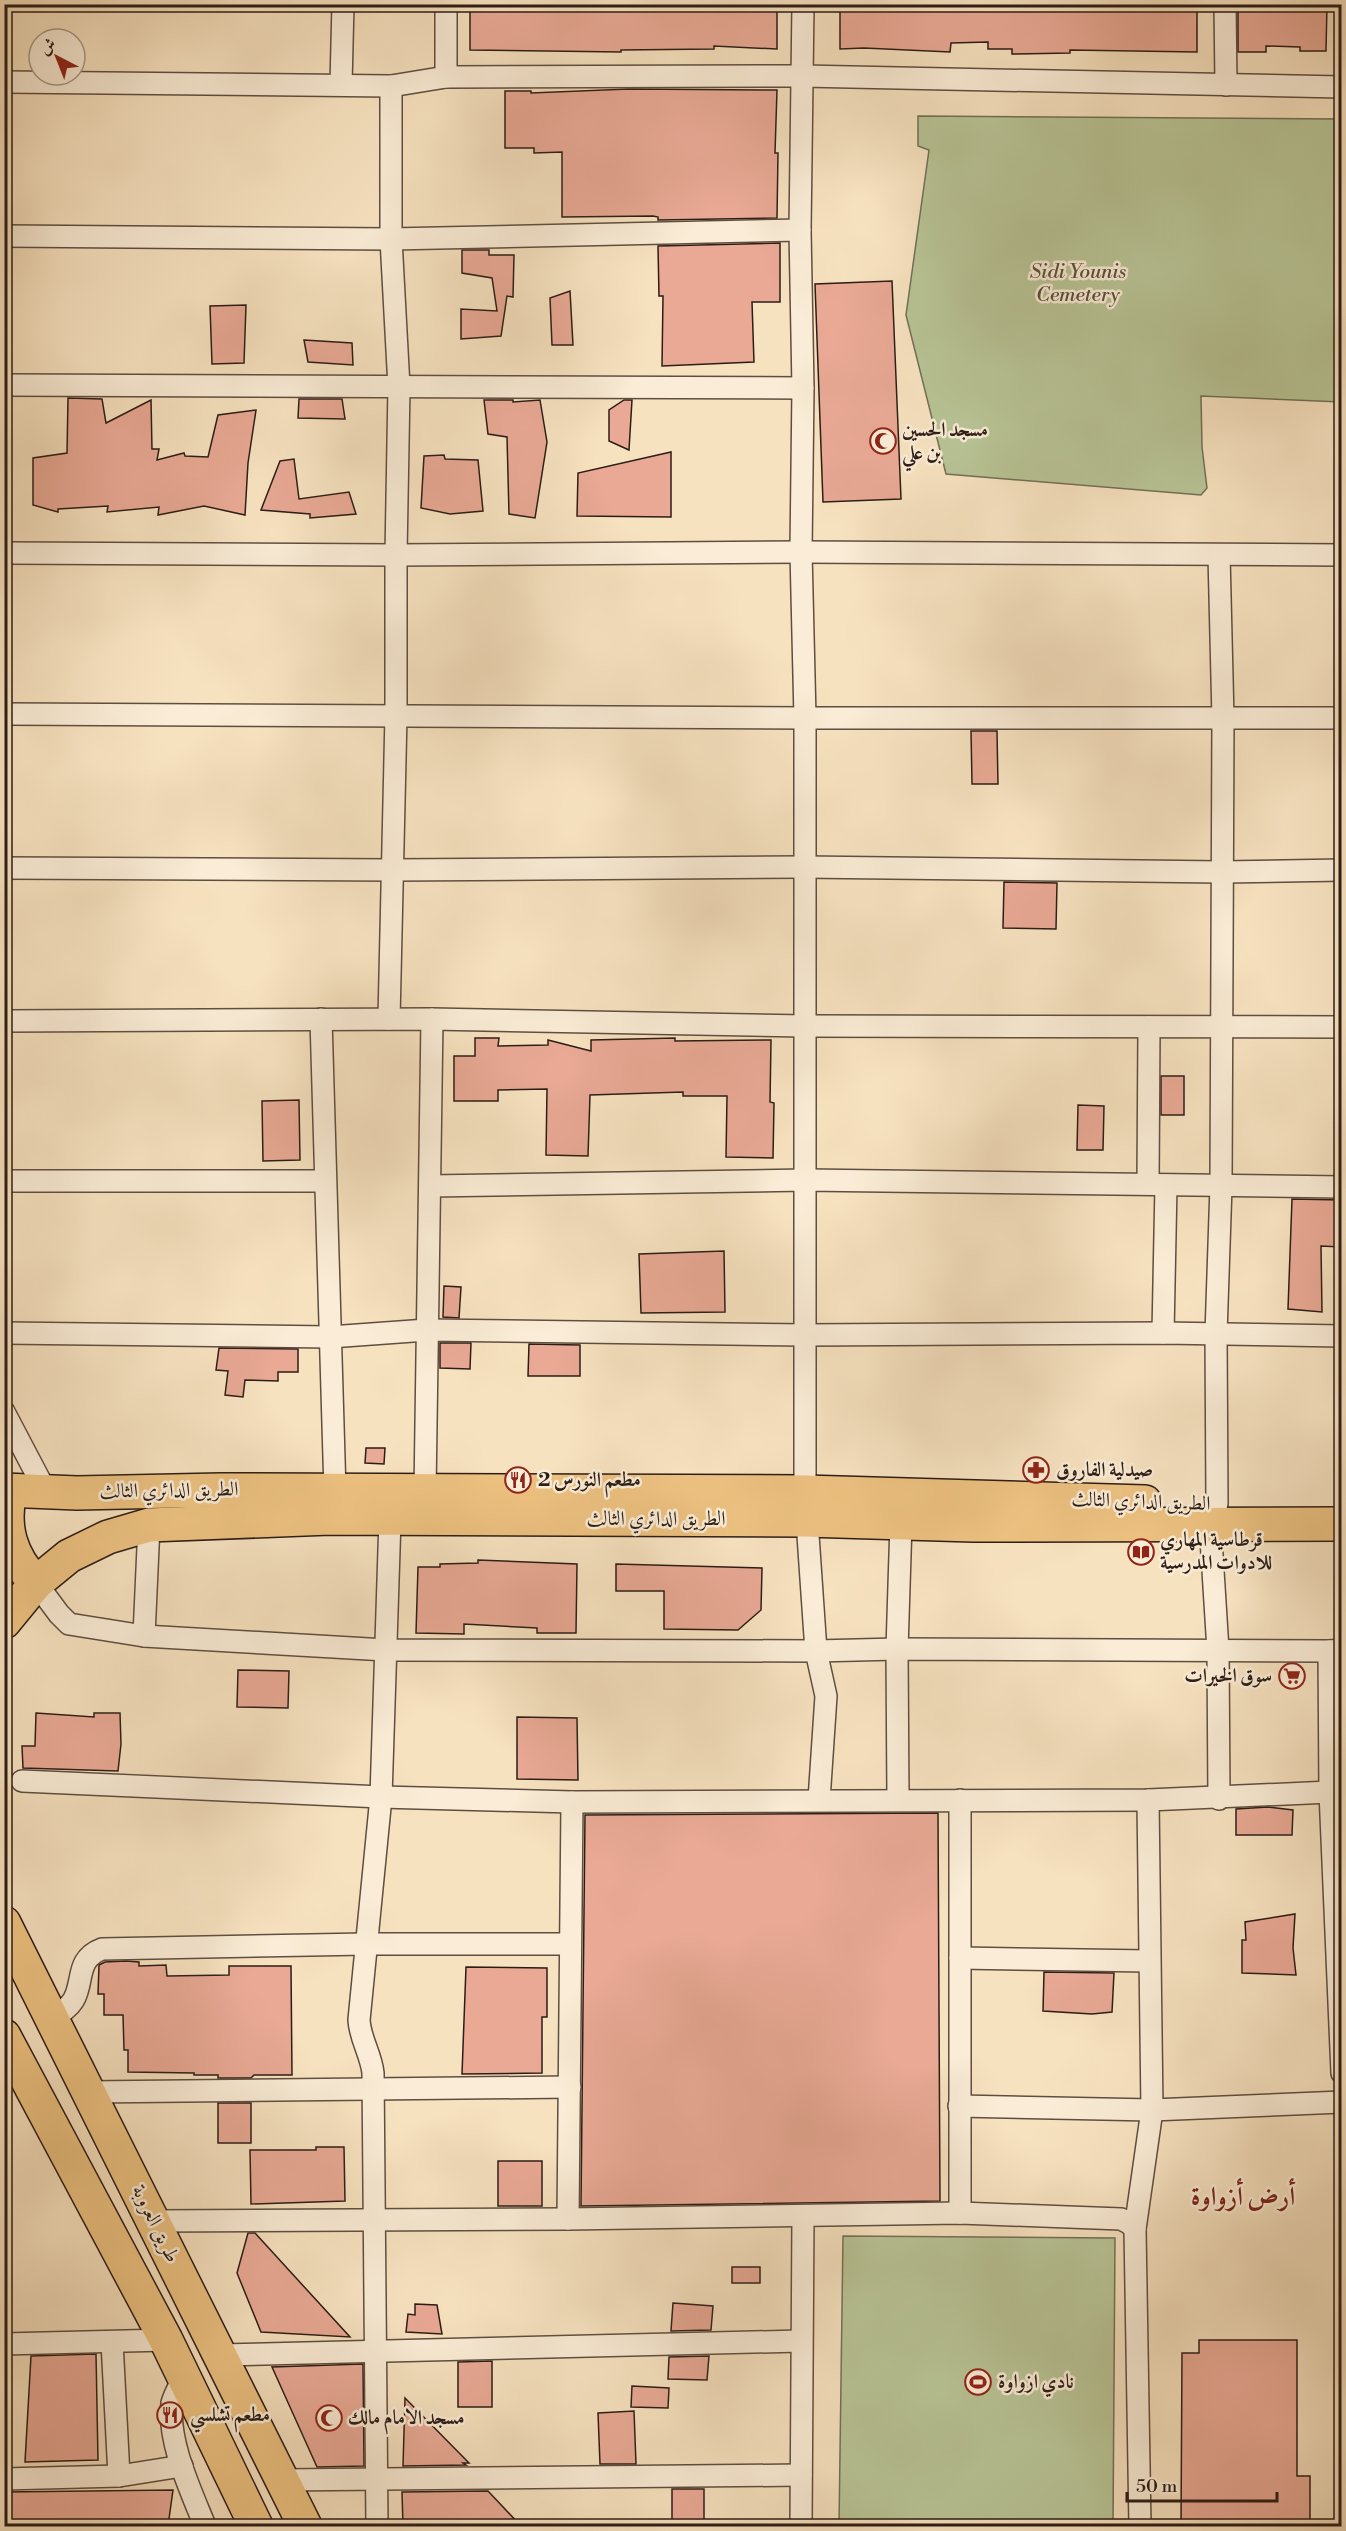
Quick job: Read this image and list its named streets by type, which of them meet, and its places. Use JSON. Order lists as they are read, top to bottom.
{
  "streets": {
    "highway": ["الطريق الدائري الثالث", "طريق العروبة"]
  },
  "districts": ["أرض أزواوة"],
  "parks": ["Sidi Younis Cemetery"],
  "places": {
    "mosque": ["مسجد الحسين بن علي", "مسجد الامام مالك"],
    "pharmacy": ["صيدلية الفاروق"],
    "restaurant": ["مطعم النورس 2", "مطعم تشلسي"],
    "library": ["قرطاسية المهاري للادوات المدرسية"],
    "supermarket": ["سوق الخيرات"],
    "sports": ["نادي ازواوة"]
  },
  "scale_bar": "50 m",
  "north": "top left"
}
